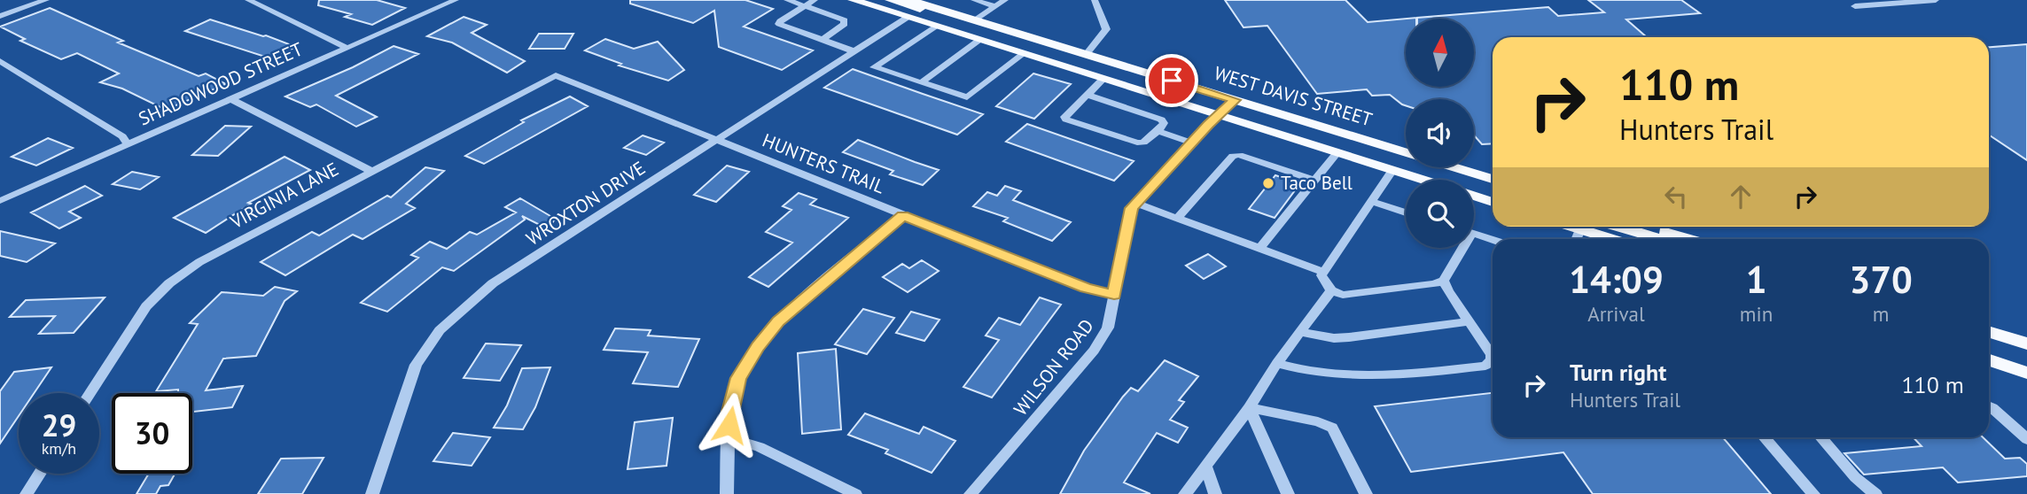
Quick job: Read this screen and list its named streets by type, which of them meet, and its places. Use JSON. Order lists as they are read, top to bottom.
{
  "streets": {
    "main road": ["WEST DAVIS STREET"],
    "street": [
      "SHADOWOOD STREET",
      "HUNTERS TRAIL",
      "VIRGINIA LANE",
      "WROXTON DRIVE",
      "WILSON ROAD"
    ]
  },
  "crossings": [
    ["WEST DAVIS STREET", "WILSON ROAD"],
    ["HUNTERS TRAIL", "VIRGINIA LANE"],
    ["HUNTERS TRAIL", "WROXTON DRIVE"],
    ["HUNTERS TRAIL", "WILSON ROAD"]
  ],
  "places": ["Taco Bell"],
  "north": "top",
  "page": {
    "turn": ["110 m", "Hunters Trail"],
    "eta": [
      "14:09",
      "Arrival",
      "1",
      "min",
      "370",
      "m"
    ],
    "list": [
      {
        "name": "Turn right",
        "note": "Hunters Trail",
        "value": "110 m"
      }
    ],
    "speed": "29 km/h",
    "limit": "30"
  }
}
